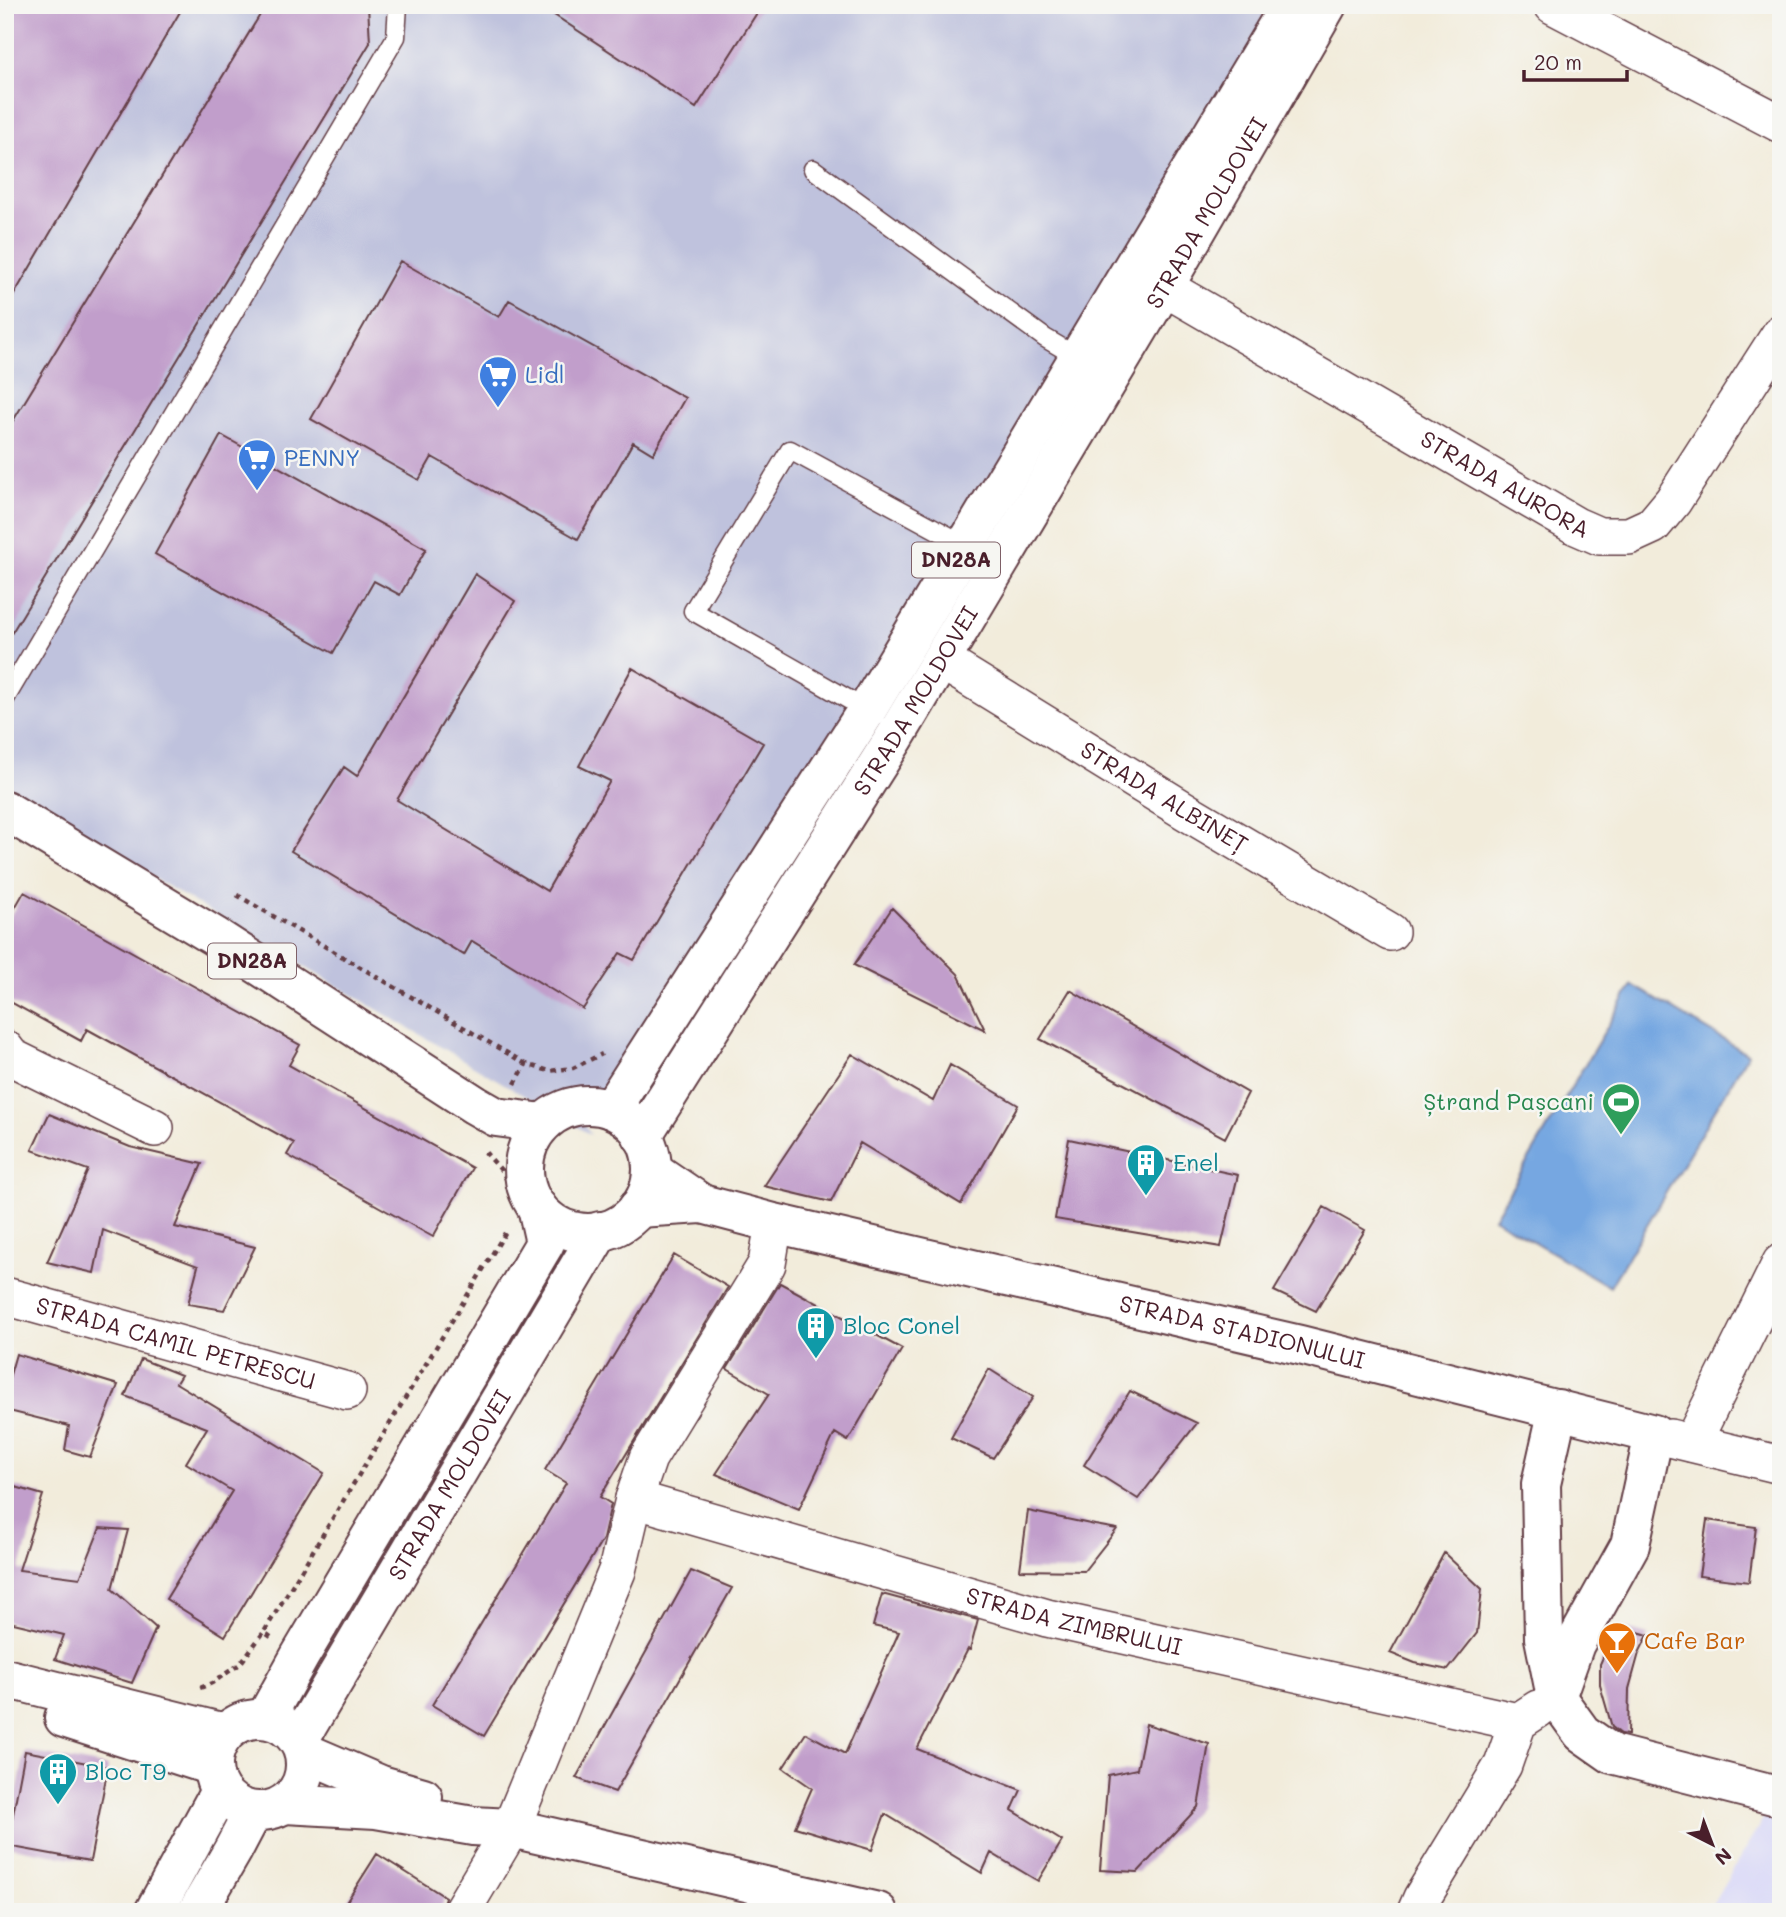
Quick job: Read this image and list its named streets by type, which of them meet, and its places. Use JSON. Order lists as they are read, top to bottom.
{
  "streets": {
    "main road": ["STRADA MOLDOVEI", "DN28A", "STRADA STADIONULUI"],
    "street": [
      "STRADA AURORA",
      "STRADA ALBINEȚ",
      "STRADA CAMIL PETRESCU",
      "STRADA ZIMBRULUI"
    ]
  },
  "crossings": [
    ["STRADA MOLDOVEI", "STRADA AURORA"],
    ["STRADA MOLDOVEI", "DN28A"],
    ["STRADA MOLDOVEI", "STRADA ALBINEȚ"],
    ["STRADA MOLDOVEI", "STRADA STADIONULUI"],
    ["DN28A", "STRADA STADIONULUI"]
  ],
  "places": {
    "supermarket": ["Lidl", "PENNY"],
    "sports": ["Ștrand Pașcani"],
    "building": ["Enel", "Bloc Conel", "Bloc T9"],
    "bar": ["Cafe Bar"]
  },
  "scale_bar": "20 m",
  "north": "bottom right"
}
